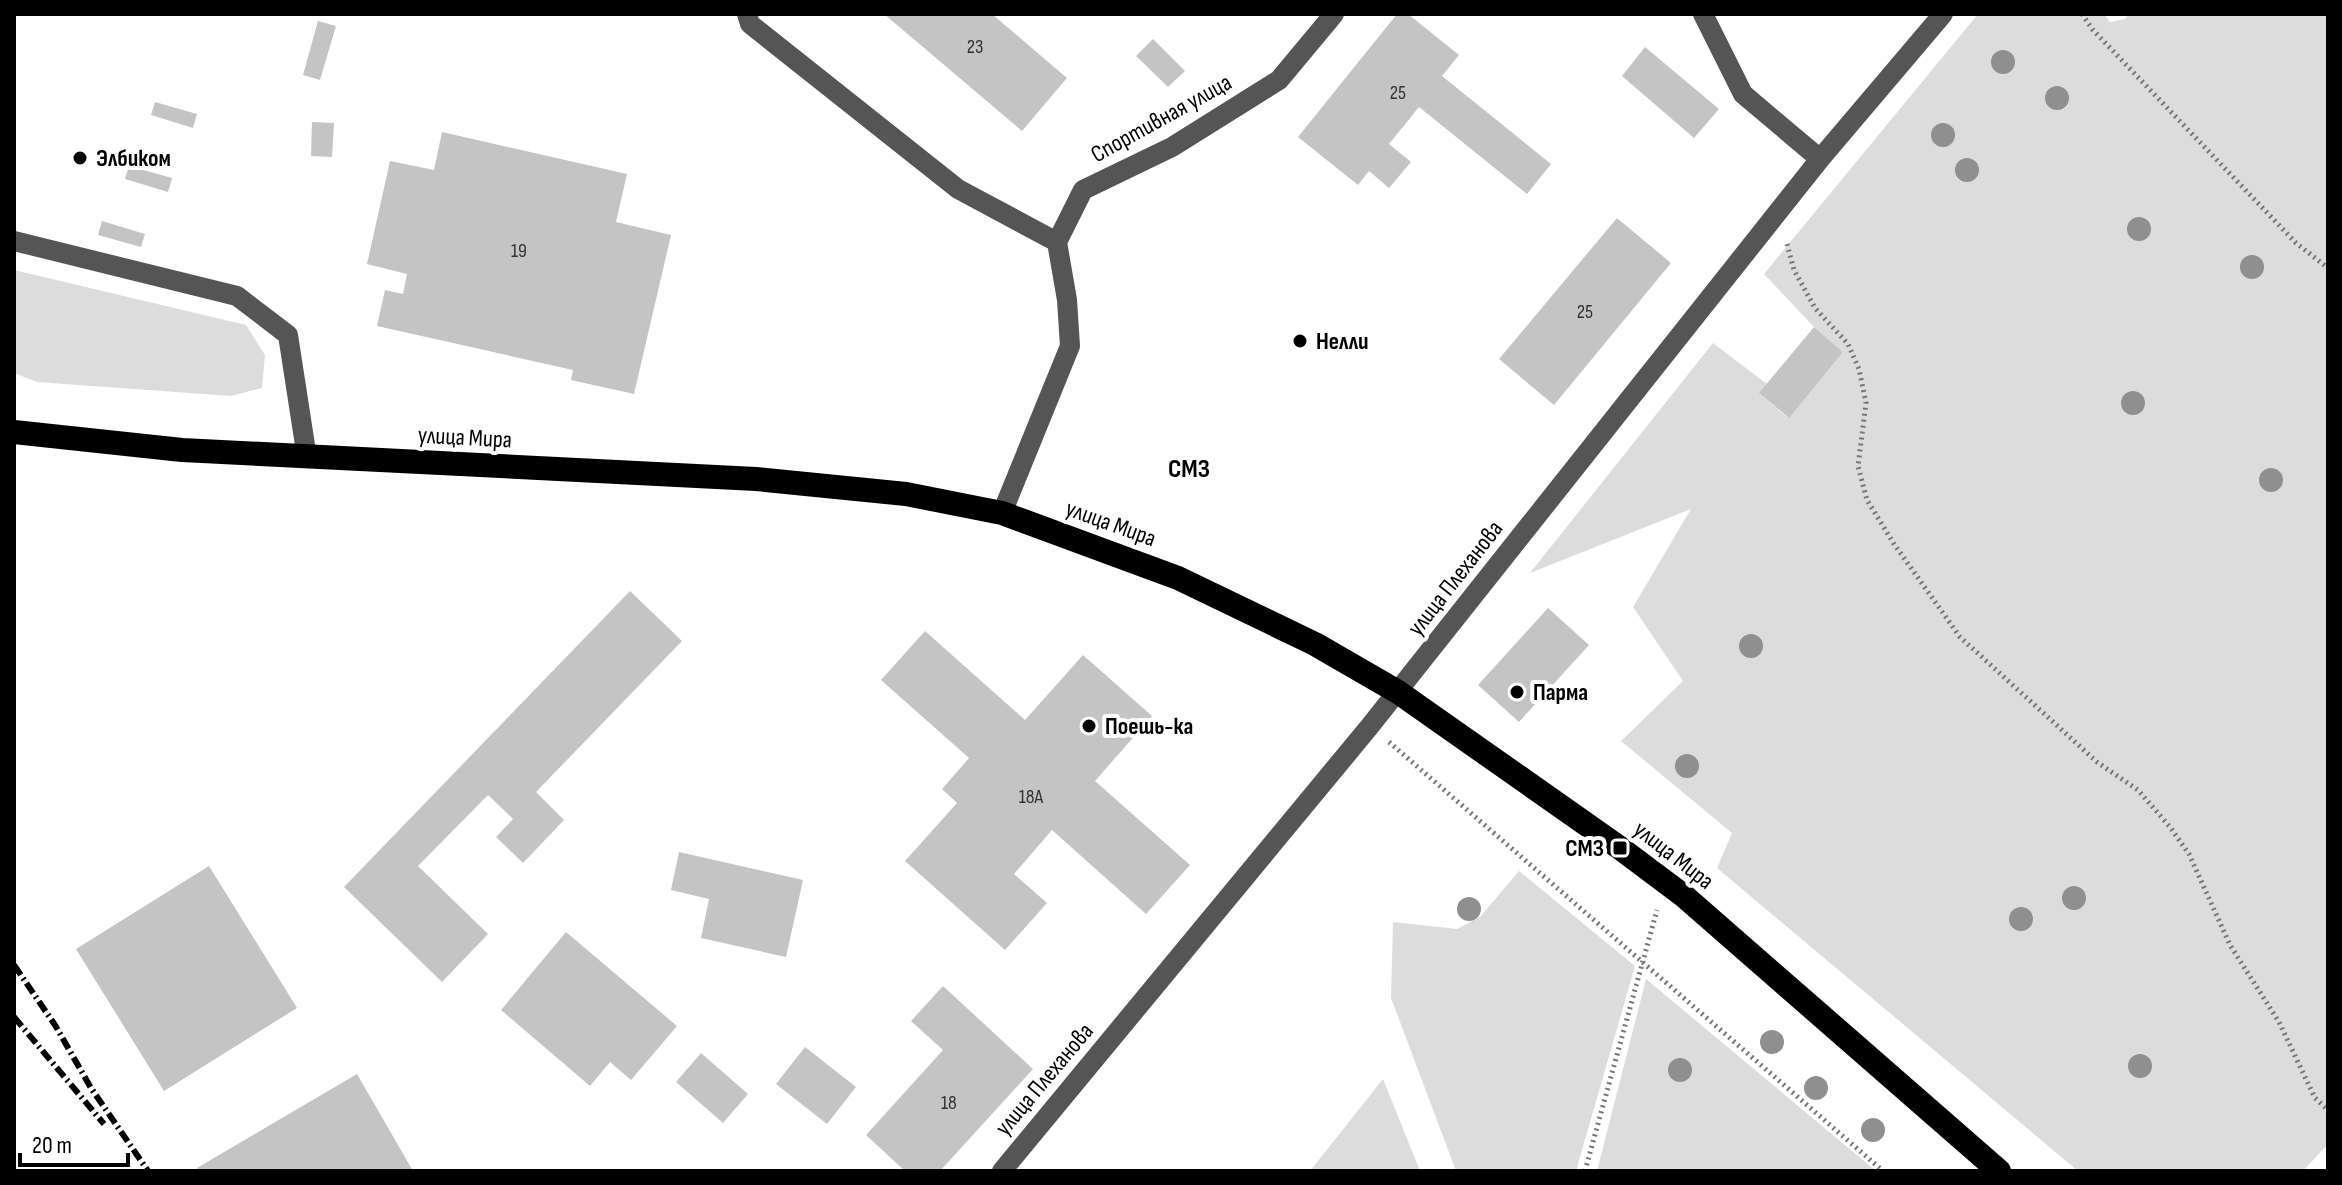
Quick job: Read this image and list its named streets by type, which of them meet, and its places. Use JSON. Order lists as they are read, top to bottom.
{
  "streets": {
    "highway": ["улица Мира"],
    "street": ["Спортивная улица", "улица Плеханова"]
  },
  "crossings": [
    ["улица Мира", "улица Плеханова"]
  ],
  "districts": ["СМЗ"],
  "places": {
    "other": [
      "Элбиком",
      "Нелли",
      "Парма",
      "Поешь-ка"
    ],
    "transit": ["СМЗ"]
  },
  "house_numbers": [
    "23",
    "25",
    "19",
    "25",
    "18А",
    "18"
  ],
  "scale_bar": "20 m"
}
